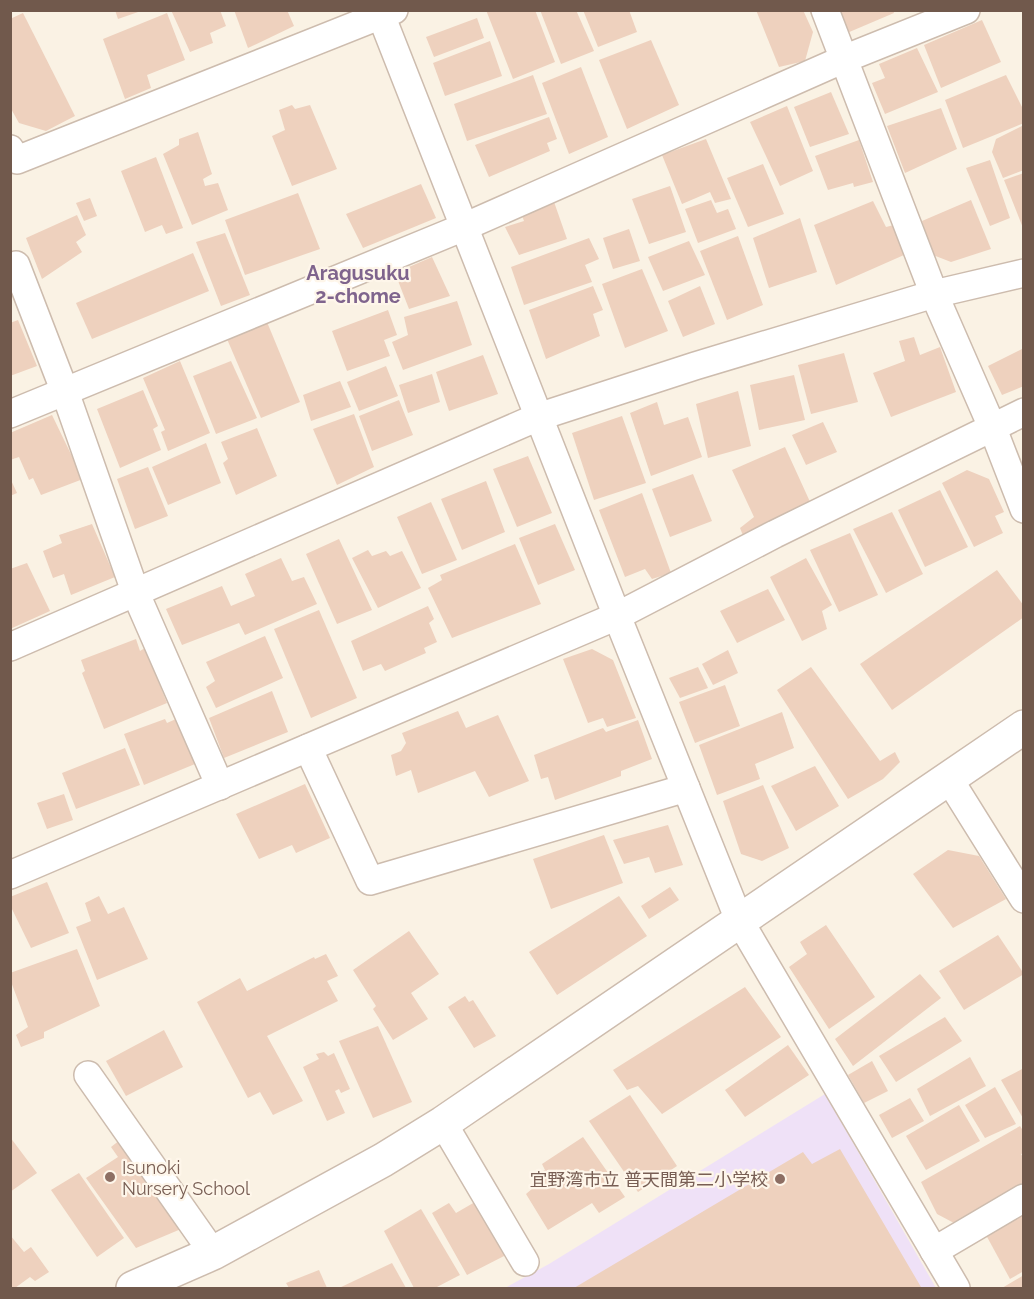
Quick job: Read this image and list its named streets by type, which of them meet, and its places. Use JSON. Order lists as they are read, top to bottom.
{
  "districts": ["Aragusuku 2-chome"],
  "places": ["Isunoki Nursery School", "宜野湾市立 普天間第二小学校"]
}
